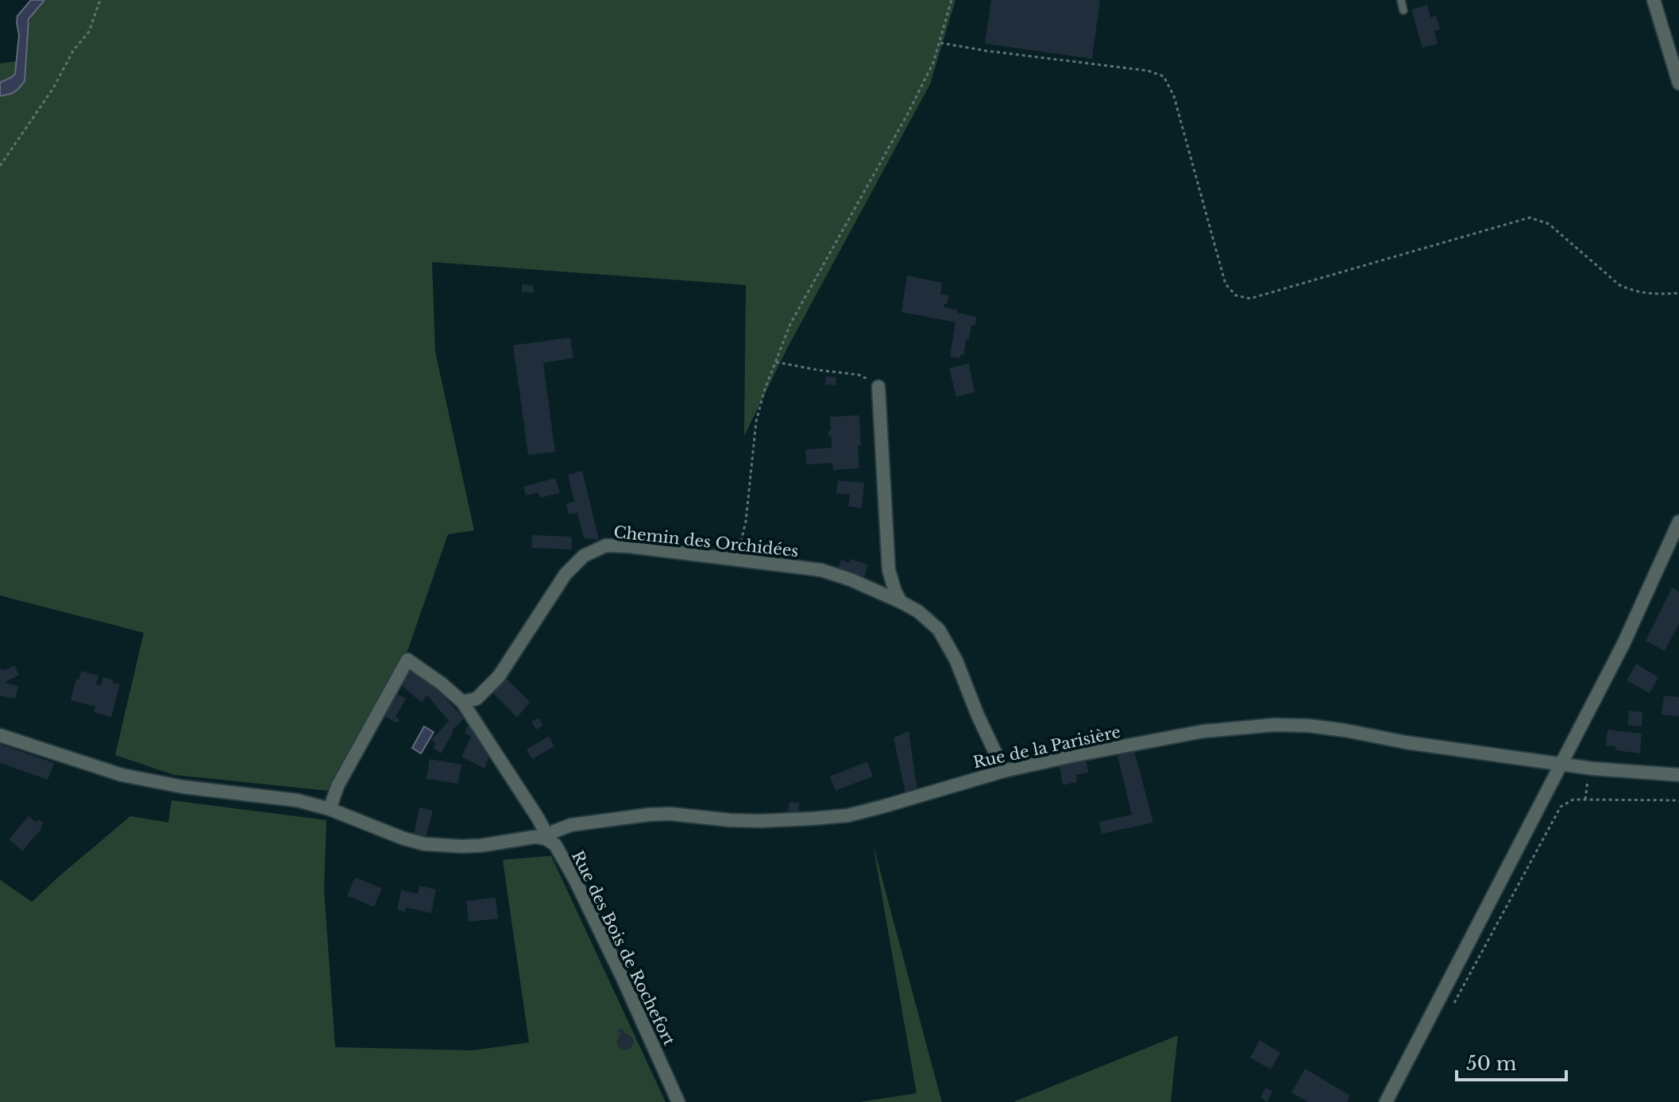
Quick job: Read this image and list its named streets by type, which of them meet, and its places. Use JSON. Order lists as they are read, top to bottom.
{
  "streets": {
    "street": ["Chemin des Orchidées", "Rue de la Parisière", "Rue des Bois de Rochefort"]
  },
  "crossings": [
    ["Chemin des Orchidées", "Rue de la Parisière"],
    ["Chemin des Orchidées", "Rue des Bois de Rochefort"],
    ["Rue de la Parisière", "Rue des Bois de Rochefort"]
  ],
  "scale_bar": "50 m"
}
